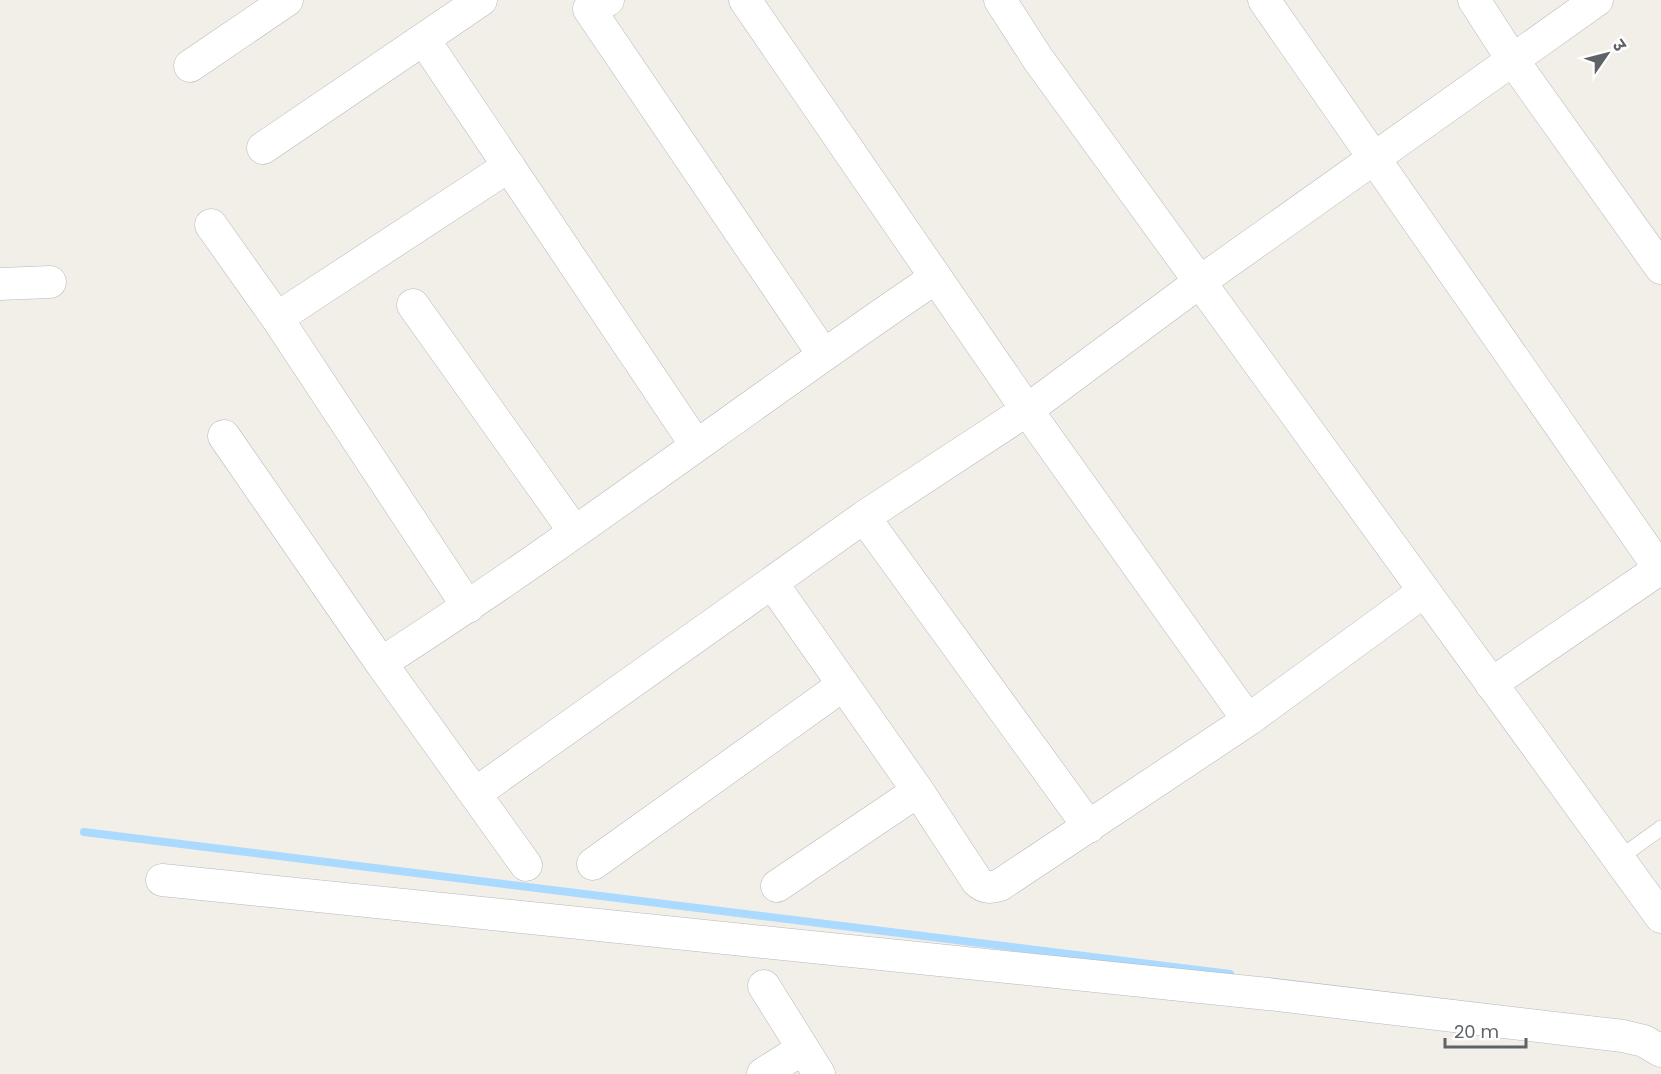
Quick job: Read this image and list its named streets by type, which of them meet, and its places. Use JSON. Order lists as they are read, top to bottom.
{
  "scale_bar": "20 m",
  "north": "top right"
}
